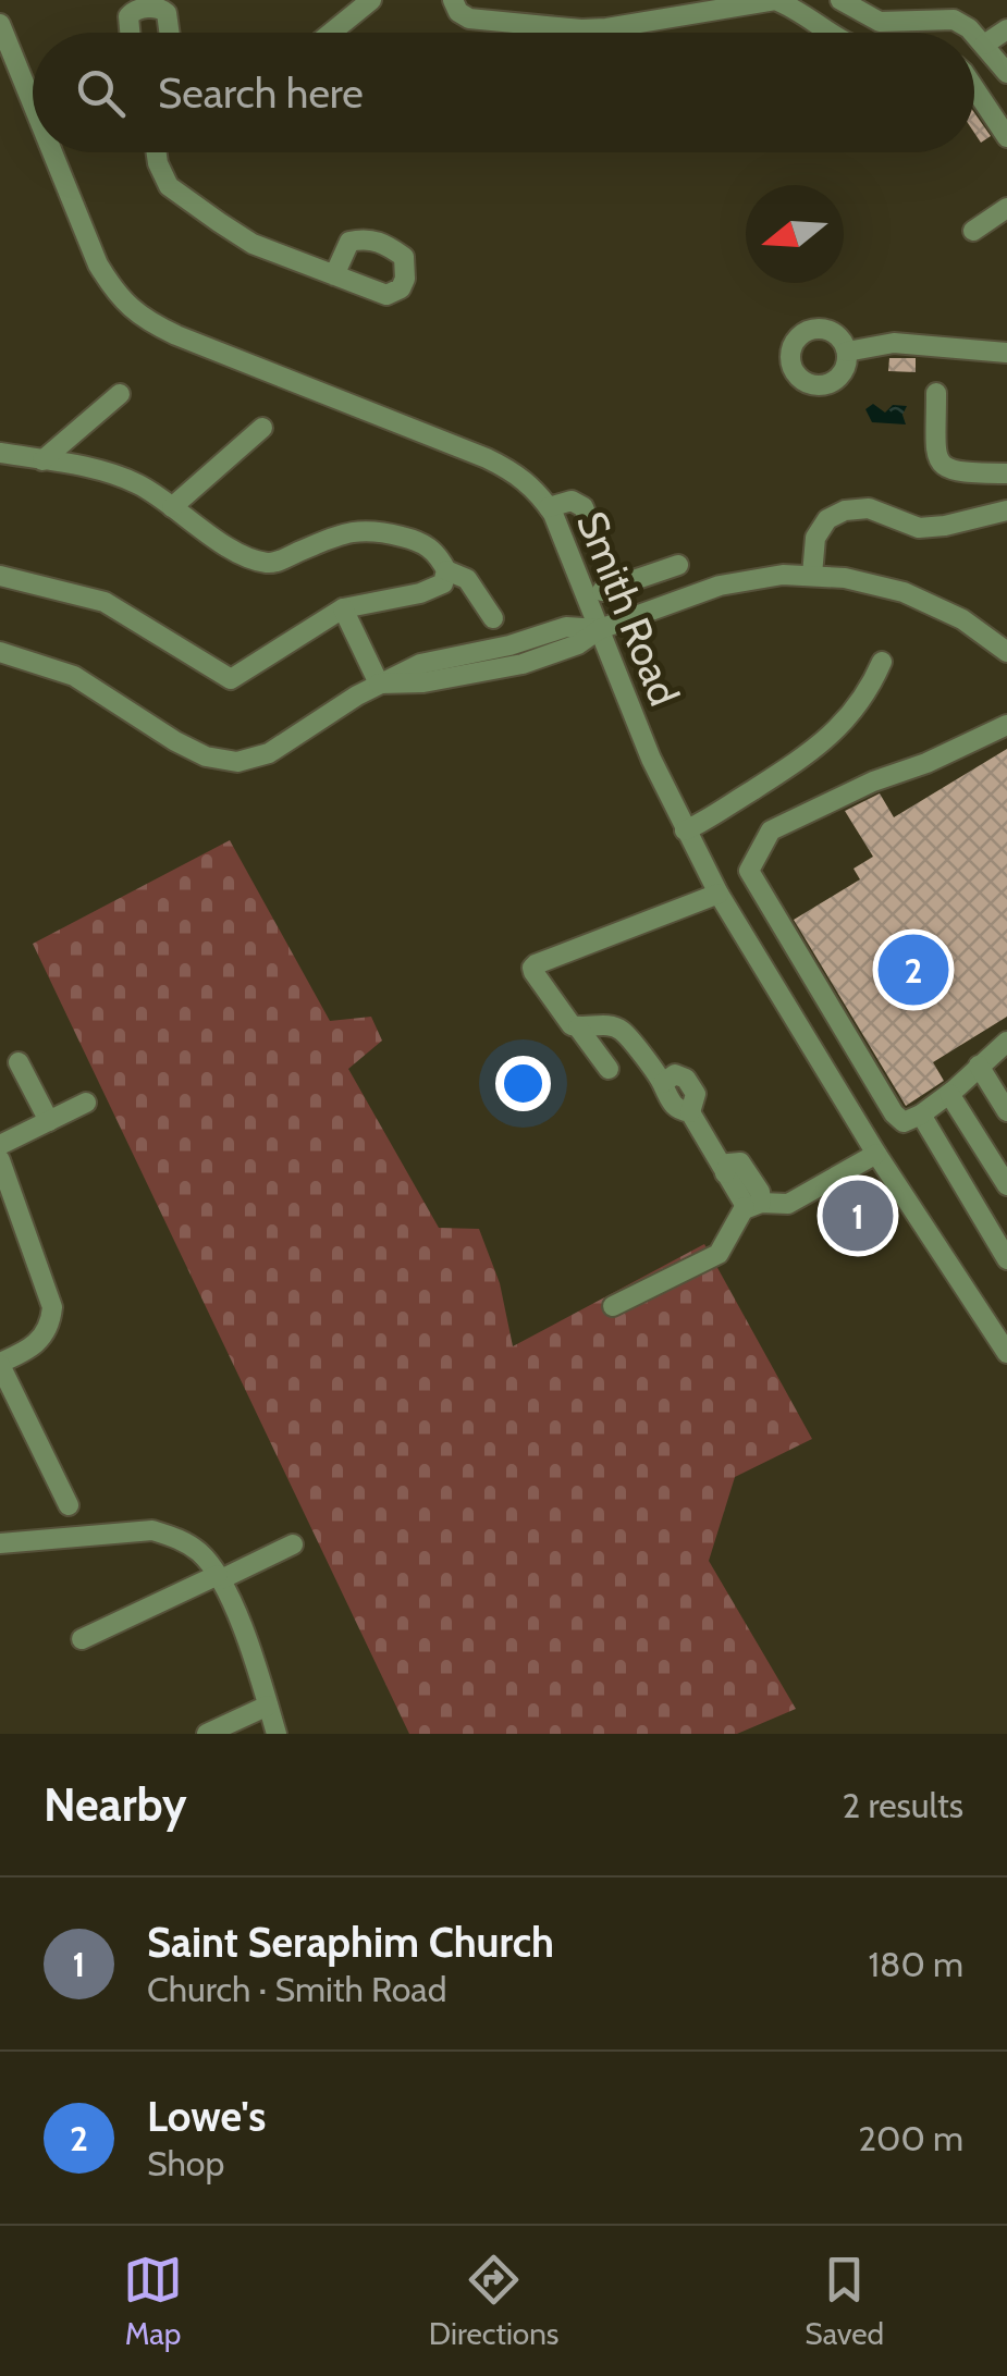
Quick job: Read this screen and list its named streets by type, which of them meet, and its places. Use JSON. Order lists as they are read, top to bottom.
{
  "streets": {
    "street": ["Smith Road"]
  },
  "north": "left",
  "page": {
    "search": "Search here",
    "pins": ["2", "1"],
    "heading": ["Nearby", "2 results"],
    "list": [
      {
        "mark": "1",
        "name": "Saint Seraphim Church",
        "note": "Church · Smith Road",
        "value": "180 m"
      },
      {
        "mark": "2",
        "name": "Lowe's",
        "note": "Shop",
        "value": "200 m"
      }
    ],
    "nav": ["Map", "Directions", "Saved"]
  }
}
